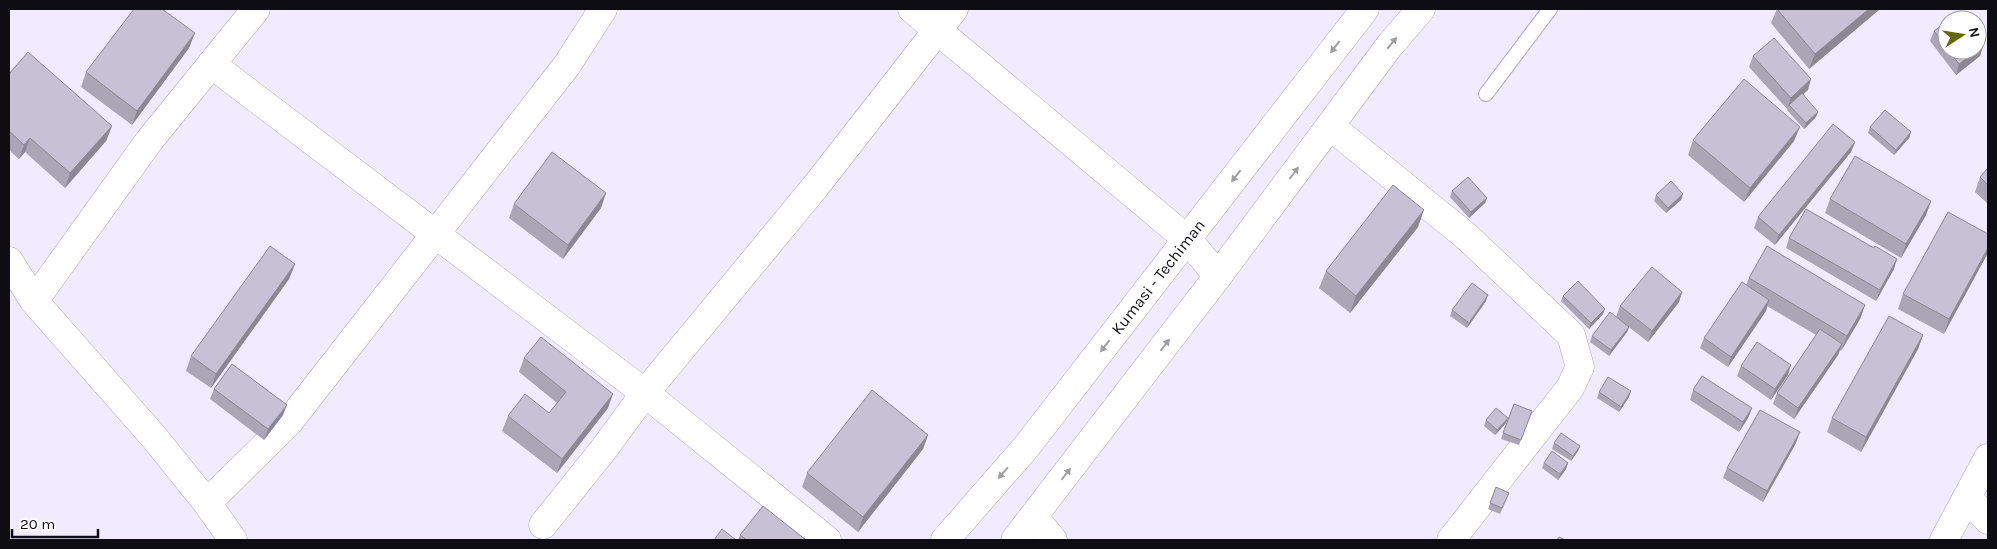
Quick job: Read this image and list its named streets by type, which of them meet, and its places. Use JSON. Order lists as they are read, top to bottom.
{
  "streets": {
    "main road": ["Kumasi - Techiman"]
  },
  "scale_bar": "20 m",
  "north": "right"
}
